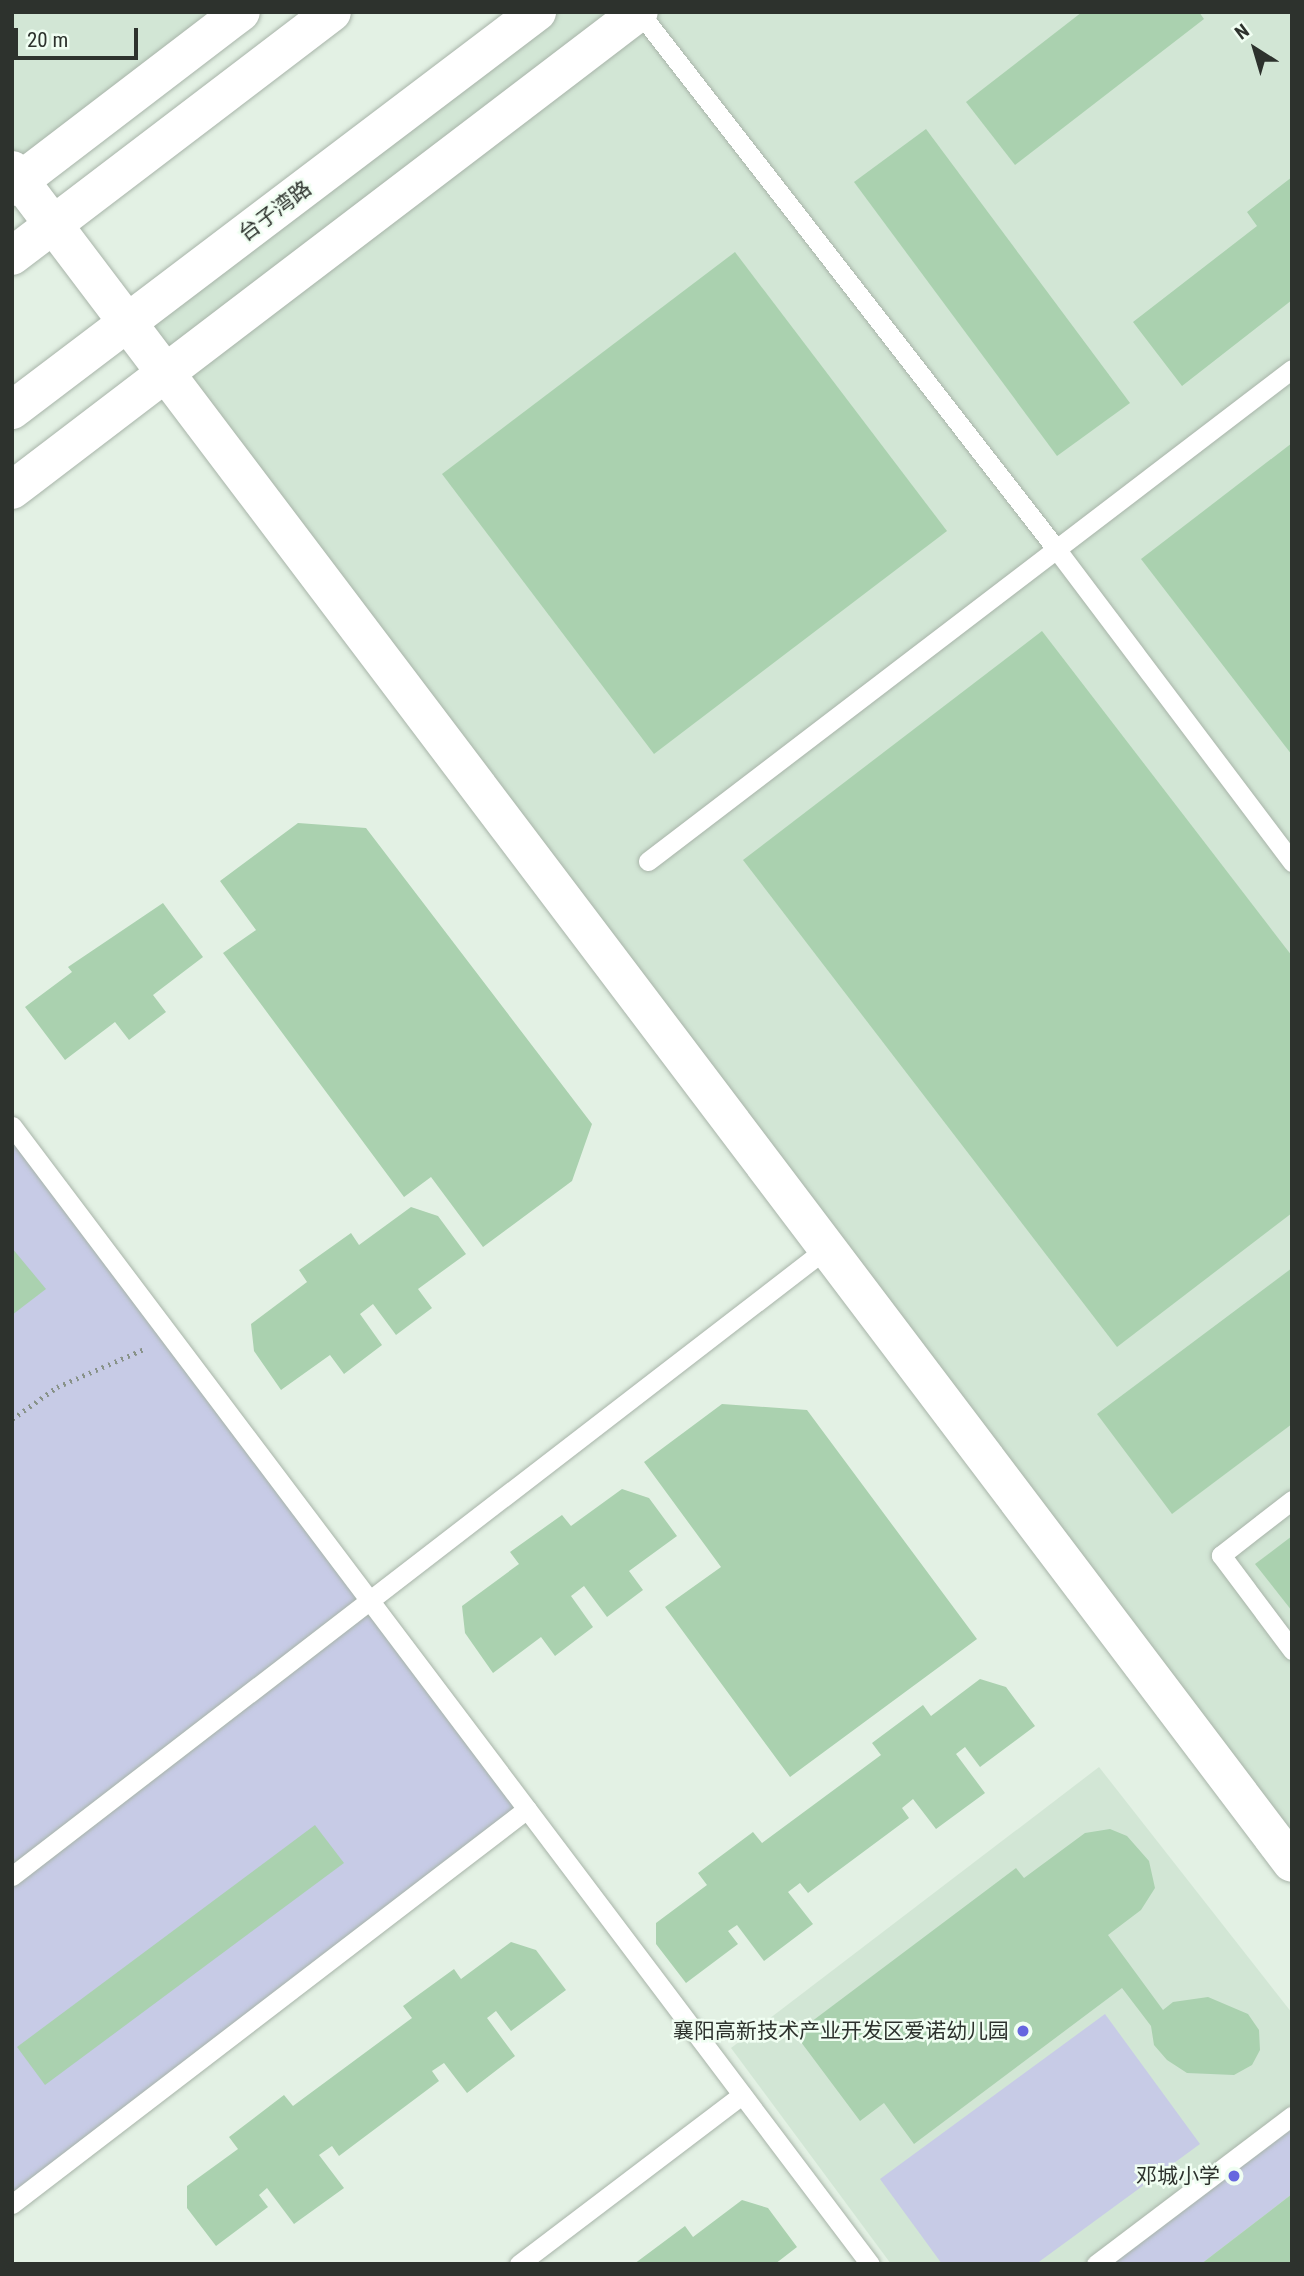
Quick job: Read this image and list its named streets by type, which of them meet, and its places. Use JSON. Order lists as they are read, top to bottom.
{
  "streets": {
    "street": ["台子湾路"]
  },
  "places": ["襄阳高新技术产业开发区爱诺幼儿园", "邓城小学"],
  "scale_bar": "20 m",
  "north": "top left"
}
